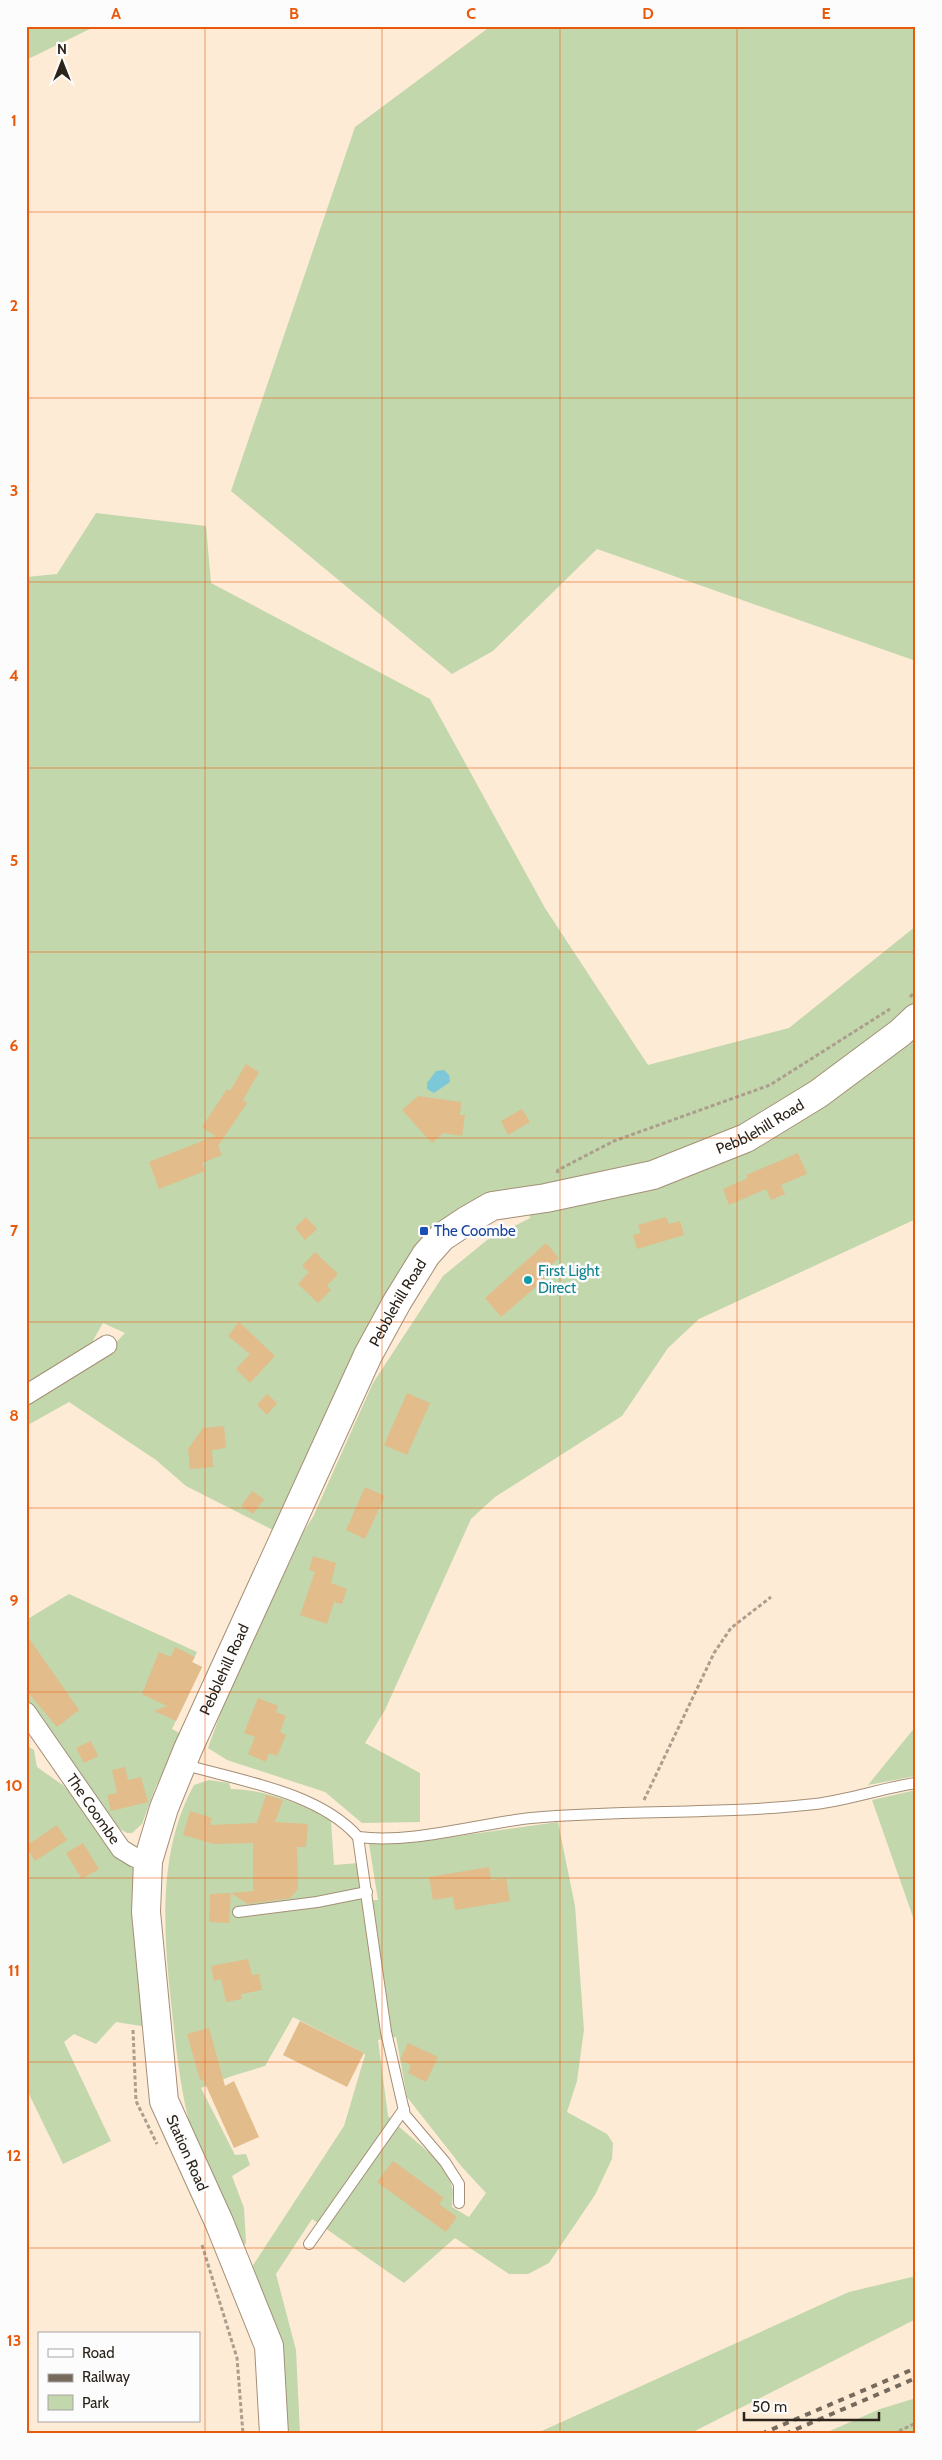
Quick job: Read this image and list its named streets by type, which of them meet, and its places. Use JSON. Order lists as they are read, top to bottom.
{
  "streets": {
    "main road": ["Pebblehill Road", "Station Road"],
    "street": ["The Coombe"]
  },
  "crossings": [
    ["Pebblehill Road", "The Coombe"],
    ["Pebblehill Road", "Station Road"],
    ["The Coombe", "Station Road"]
  ],
  "places": {
    "transit": ["The Coombe"],
    "other": ["First Light Direct"]
  },
  "legend": ["Road", "Railway", "Park"],
  "scale_bar": "50 m",
  "north": "top",
  "grid": {
    "columns": [
      "A",
      "B",
      "C",
      "D",
      "E"
    ],
    "rows": [
      "1",
      "2",
      "3",
      "4",
      "5",
      "6",
      "7",
      "8",
      "9",
      "10",
      "11",
      "12",
      "13"
    ]
  }
}
